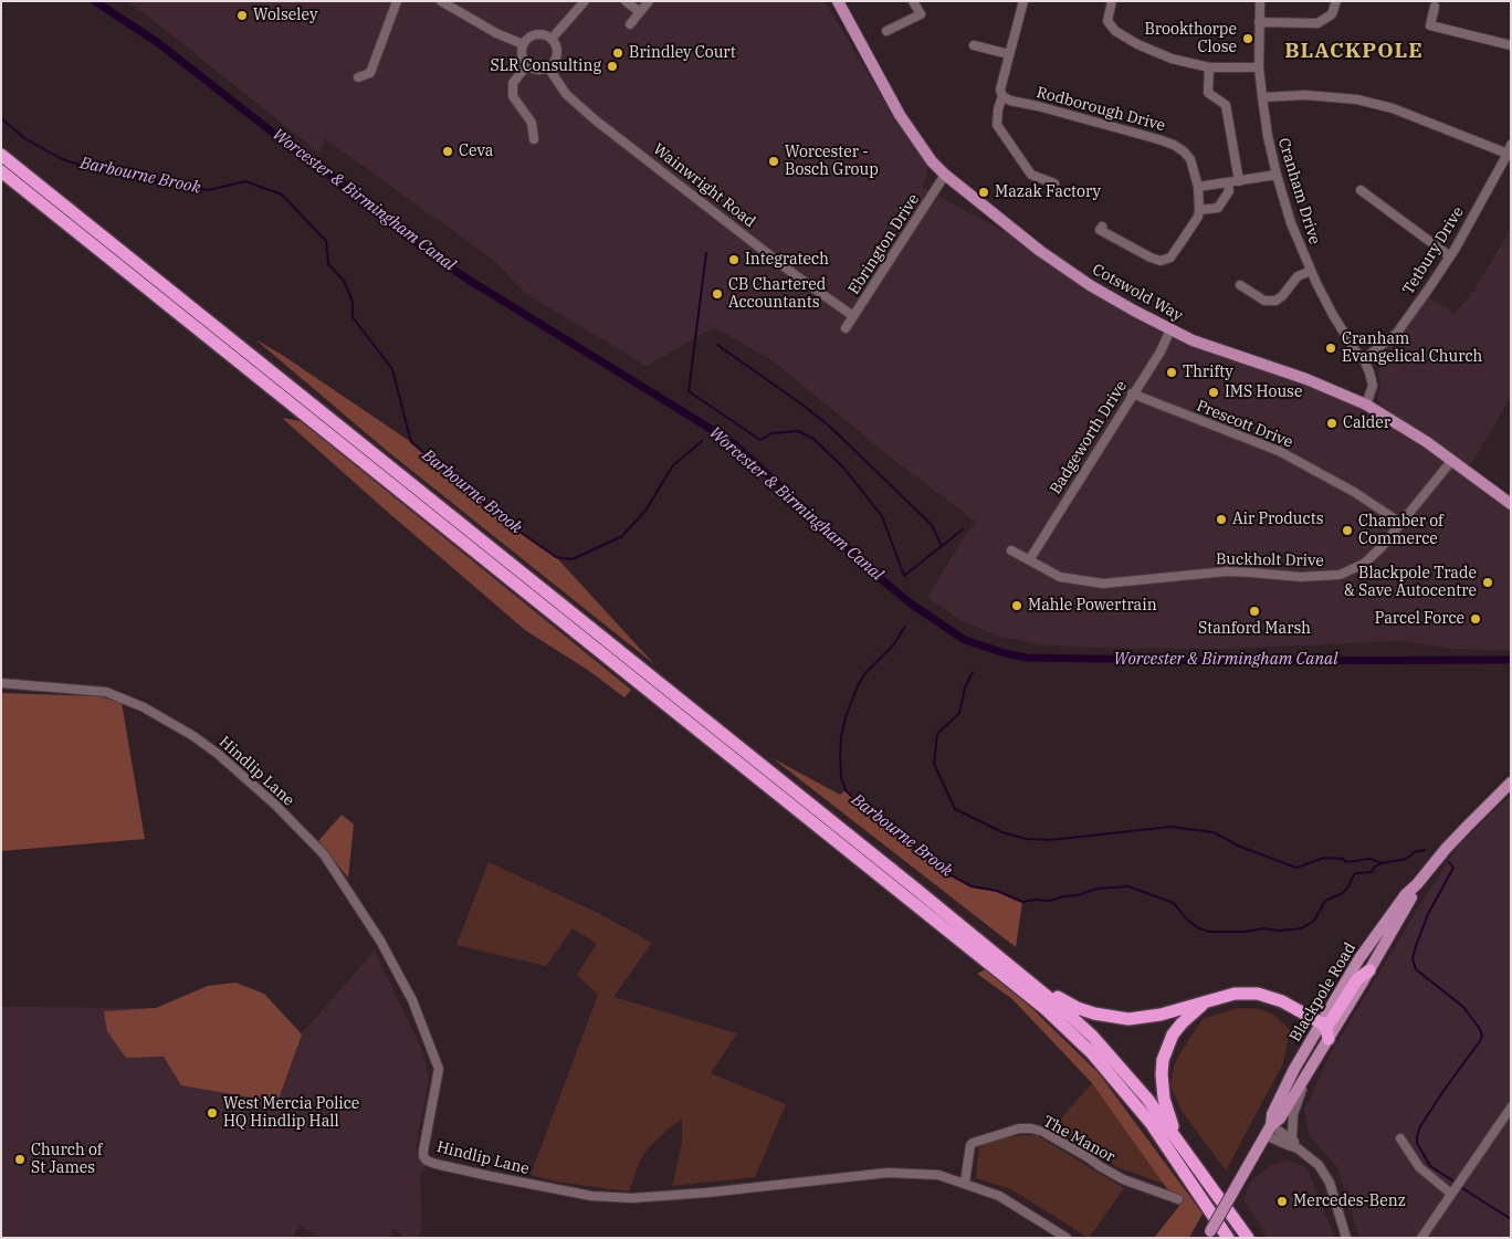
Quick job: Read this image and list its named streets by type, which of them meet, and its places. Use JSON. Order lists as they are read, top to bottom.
{
  "streets": {
    "main road": ["Cotswold Way", "Blackpole Road"],
    "street": [
      "Rodborough Drive",
      "Wainwright Road",
      "Cranham Drive",
      "Ebrington Drive",
      "Tetbury Drive",
      "Prescott Drive",
      "Badgeworth Drive",
      "Buckholt Drive",
      "Hindlip Lane",
      "The Manor"
    ]
  },
  "crossings": [
    ["Wainwright Road", "Ebrington Drive"],
    ["Cranham Drive", "Tetbury Drive"],
    ["Cranham Drive", "Cotswold Way"],
    ["Ebrington Drive", "Cotswold Way"],
    ["Cotswold Way", "Badgeworth Drive"],
    ["Cotswold Way", "Buckholt Drive"],
    ["Prescott Drive", "Badgeworth Drive"],
    ["Prescott Drive", "Buckholt Drive"],
    ["Badgeworth Drive", "Buckholt Drive"],
    ["Hindlip Lane", "The Manor"]
  ],
  "districts": ["BLACKPOLE"],
  "water": ["Barbourne Brook", "Worcester & Birmingham Canal"],
  "places": [
    "Wolseley",
    "Brookthorpe Close",
    "Brindley Court",
    "SLR Consulting",
    "Ceva",
    "Worcester - Bosch Group",
    "Mazak Factory",
    "Integratech",
    "CB Chartered Accountants",
    "Cranham Evangelical Church",
    "Thrifty",
    "IMS House",
    "Calder",
    "Air Products",
    "Chamber of Commerce",
    "Blackpole Trade & Save Autocentre",
    "Mahle Powertrain",
    "Stanford Marsh",
    "Parcel Force",
    "West Mercia Police HQ Hindlip Hall",
    "Church of St James",
    "Mercedes-Benz"
  ]
}
